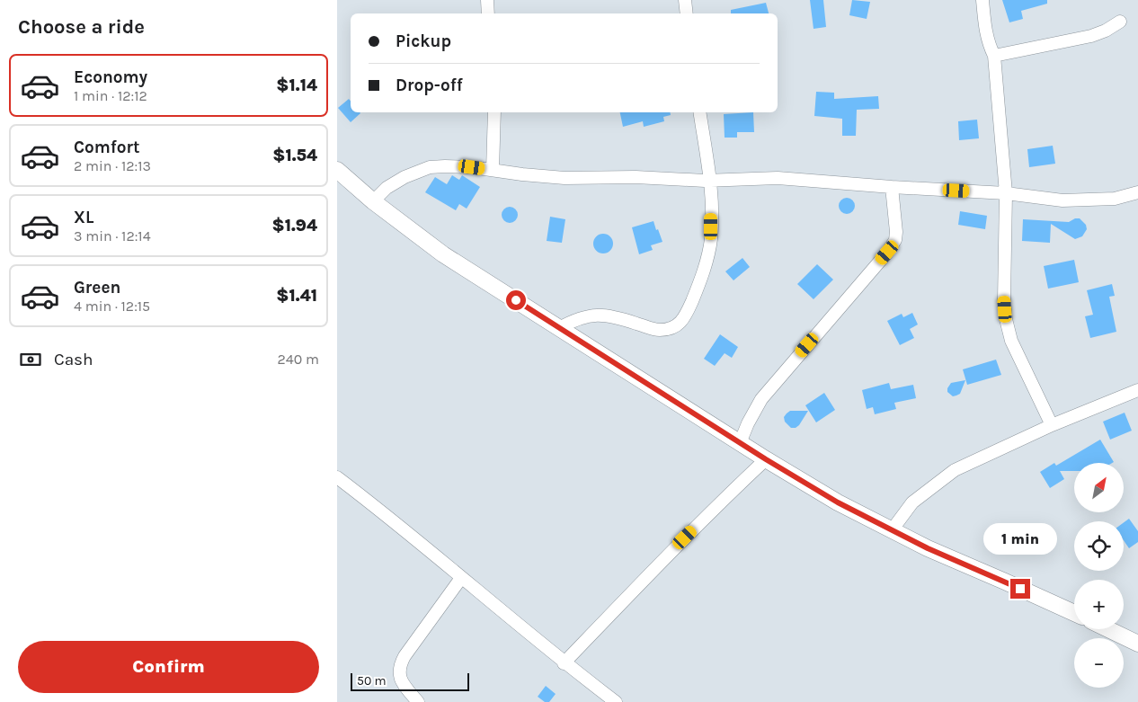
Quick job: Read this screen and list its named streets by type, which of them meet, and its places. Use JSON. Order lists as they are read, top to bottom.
{
  "scale_bar": "50 m",
  "north": "top right",
  "page": {
    "heading": "Choose a ride",
    "banner": ["Pickup", "Drop-off"],
    "list": [
      {
        "name": "Economy",
        "note": "1 min · 12:12",
        "value": "$1.14"
      },
      {
        "name": "Comfort",
        "note": "2 min · 12:13",
        "value": "$1.54"
      },
      {
        "name": "XL",
        "note": "3 min · 12:14",
        "value": "$1.94"
      },
      {
        "name": "Green",
        "note": "4 min · 12:15",
        "value": "$1.41"
      }
    ],
    "pay": ["Cash", "240 m"],
    "map_buttons": ["+", "−"],
    "bubble": "1 min",
    "buttons": "Confirm",
    "scale": "50 m"
  }
}
